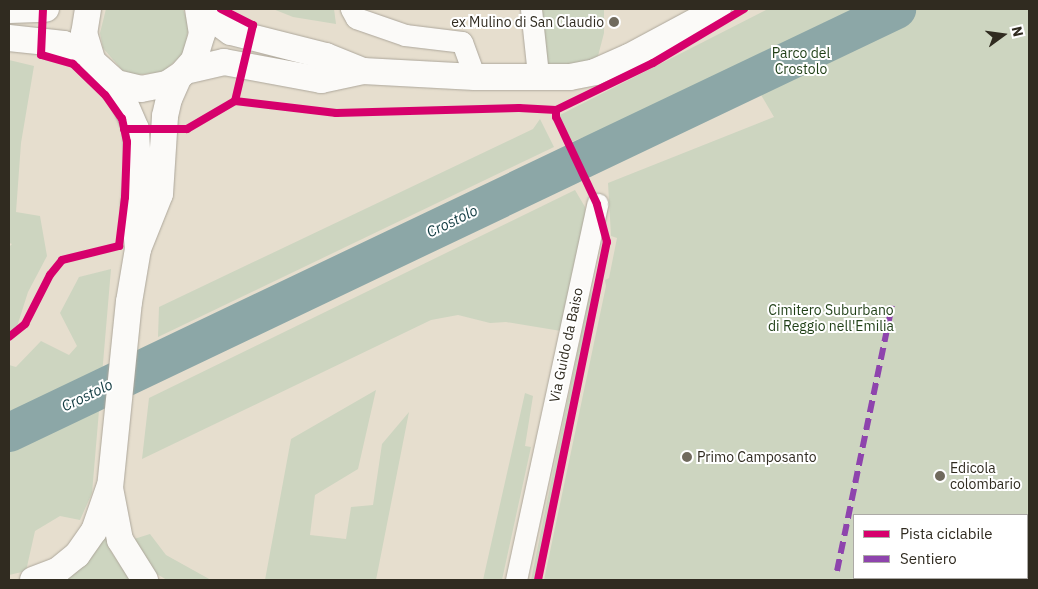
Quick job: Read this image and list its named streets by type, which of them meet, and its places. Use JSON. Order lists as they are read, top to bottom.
{
  "streets": {
    "street": ["Via Guido da Baiso"]
  },
  "water": ["Crostolo"],
  "parks": ["Parco del Crostolo", "Cimitero Suburbano di Reggio nell'Emilia"],
  "places": ["ex Mulino di San Claudio", "Primo Camposanto", "Edicola colombario"],
  "legend": ["Pista ciclabile", "Sentiero"],
  "north": "right"
}
